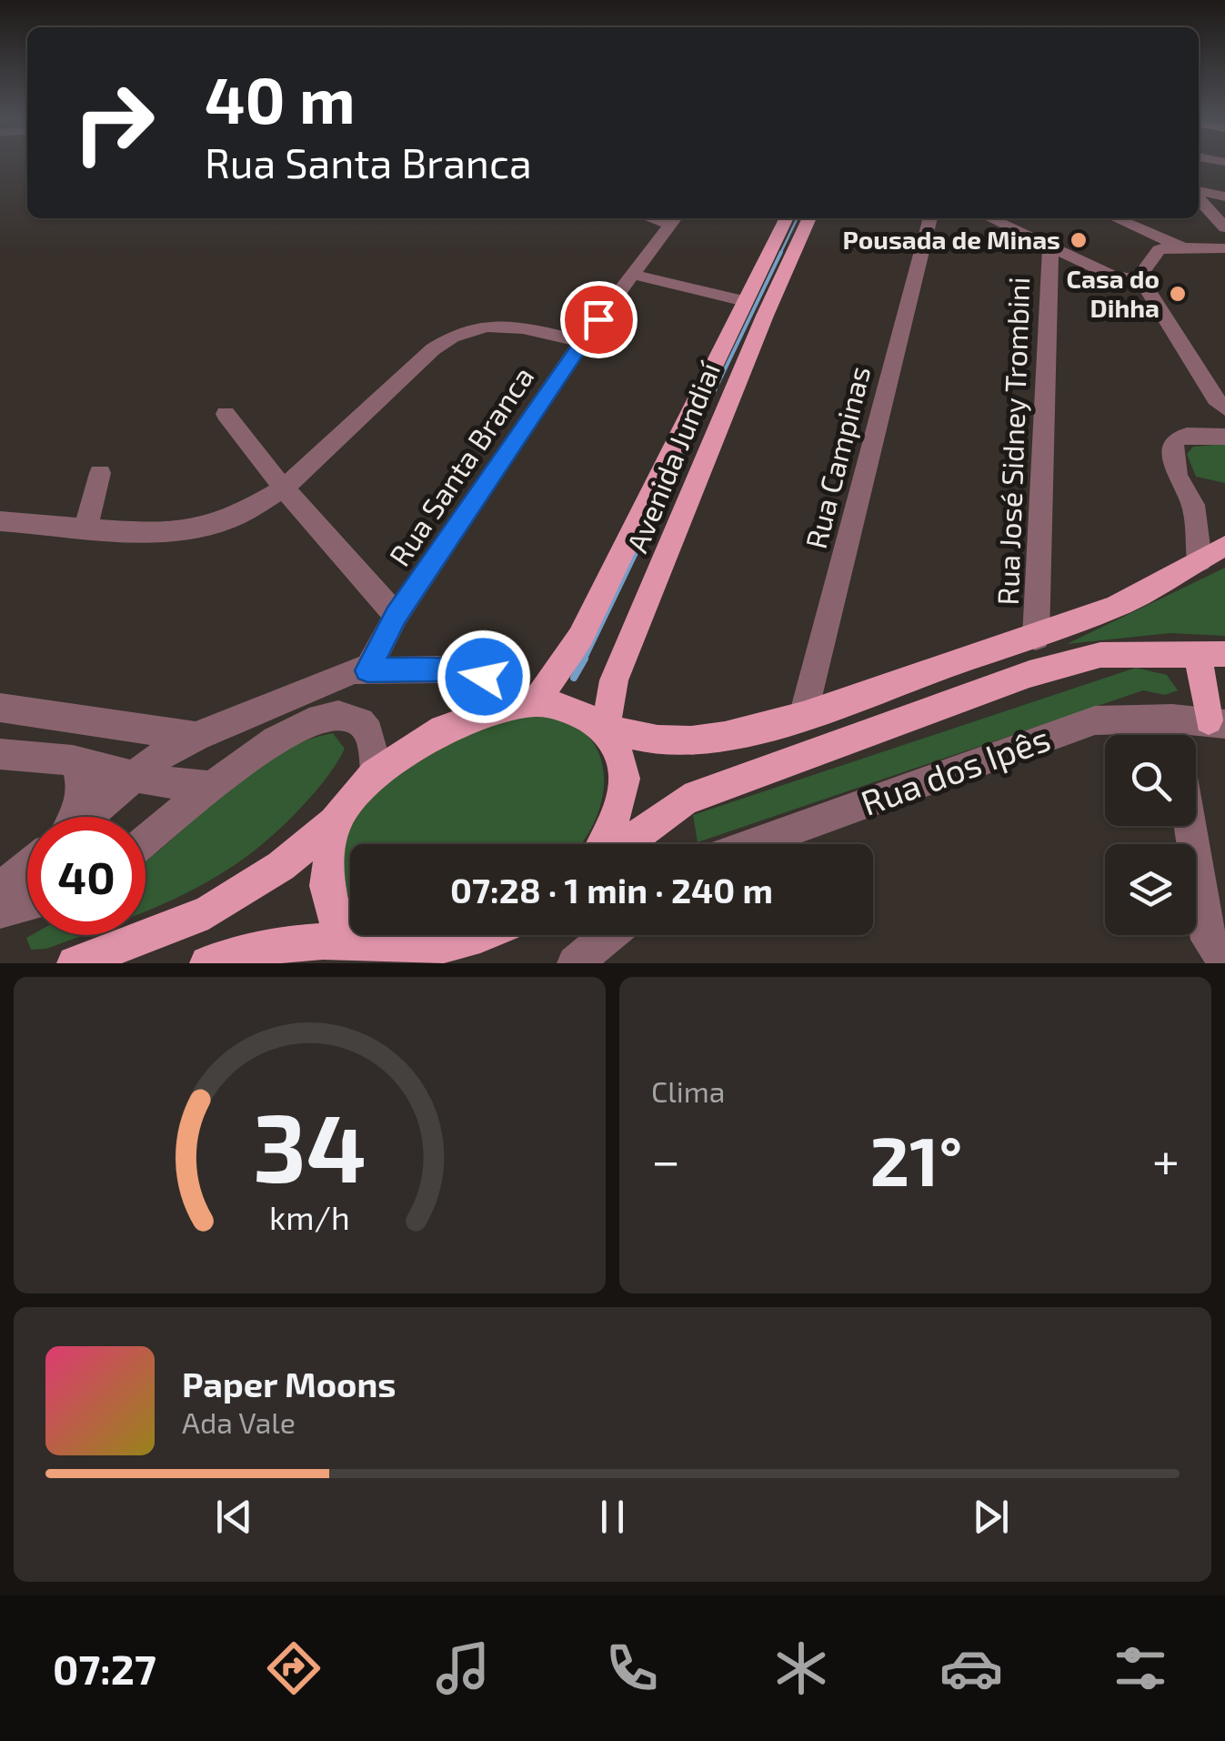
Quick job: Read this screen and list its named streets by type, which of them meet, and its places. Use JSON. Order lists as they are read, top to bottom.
{
  "streets": {
    "main road": ["Avenida Jundiaí"],
    "street": [
      "Rua José Sidney Trombini",
      "Rua Campinas",
      "Rua Santa Branca",
      "Rua dos Ipês"
    ]
  },
  "places": ["Pousada de Minas", "Casa do Dihha"],
  "page": {
    "turn": ["40 m", "Rua Santa Branca"],
    "limit": "40",
    "trip": "07:28 · 1 min · 240 m",
    "tile": "Clima",
    "heat": ["−", "21°", "+"],
    "song": ["Paper Moons", "Ada Vale"],
    "tabs": "07:27",
    "gauge": ["34", "km/h"]
  }
}
